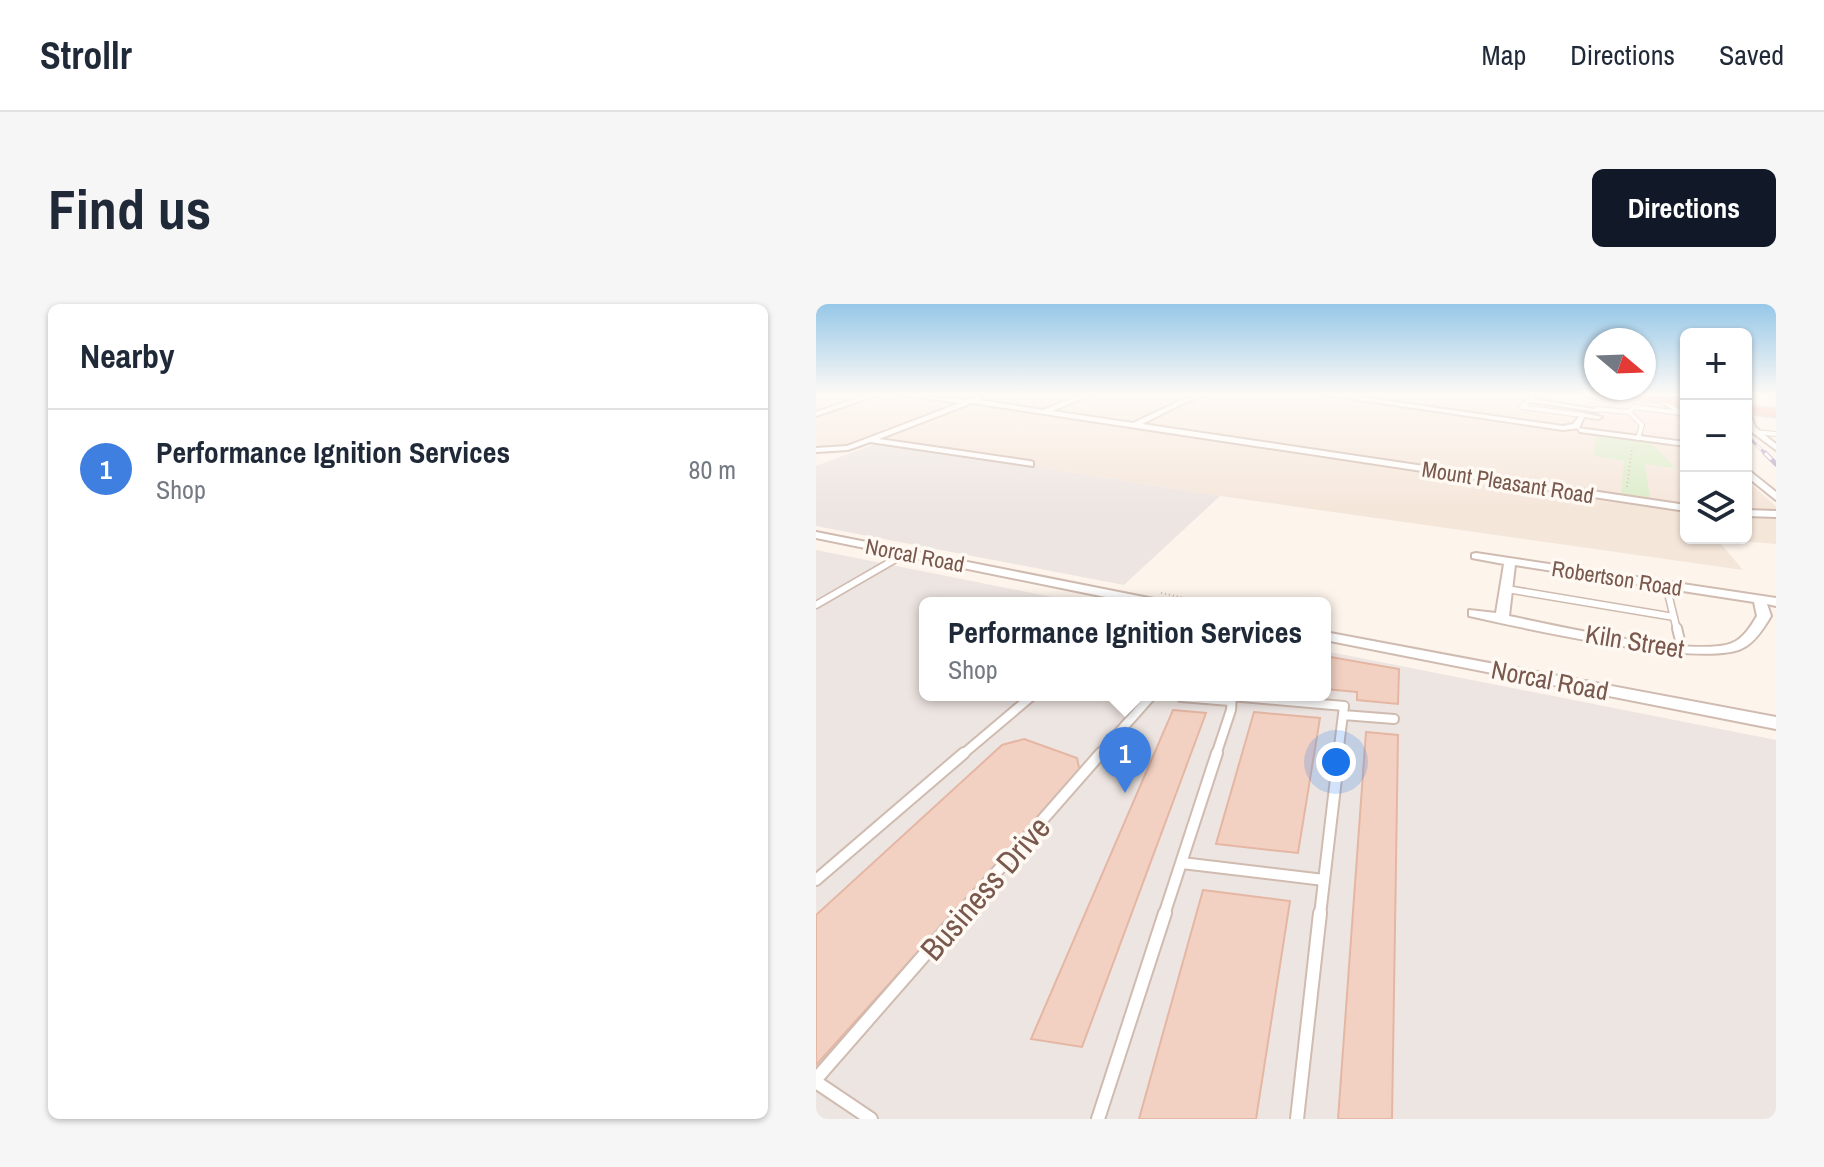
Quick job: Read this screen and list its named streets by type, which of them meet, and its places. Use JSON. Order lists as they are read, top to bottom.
{
  "streets": {
    "street": [
      "Mount Pleasant Road",
      "Norcal Road",
      "Robertson Road",
      "Kiln Street"
    ],
    "lane": ["Business Drive"]
  },
  "crossings": [
    ["Robertson Road", "Kiln Street"]
  ],
  "north": "right",
  "page": {
    "header": "Strollr",
    "nav": ["Map", "Directions", "Saved"],
    "buttons": "Directions",
    "title": "Find us",
    "heading": "Nearby",
    "map_buttons": ["+", "−"],
    "list": [
      {
        "mark": "1",
        "name": "Performance Ignition Services",
        "note": "Shop",
        "value": "80 m"
      }
    ],
    "popup": ["Performance Ignition Services", "Shop"],
    "pins": "1"
  }
}
